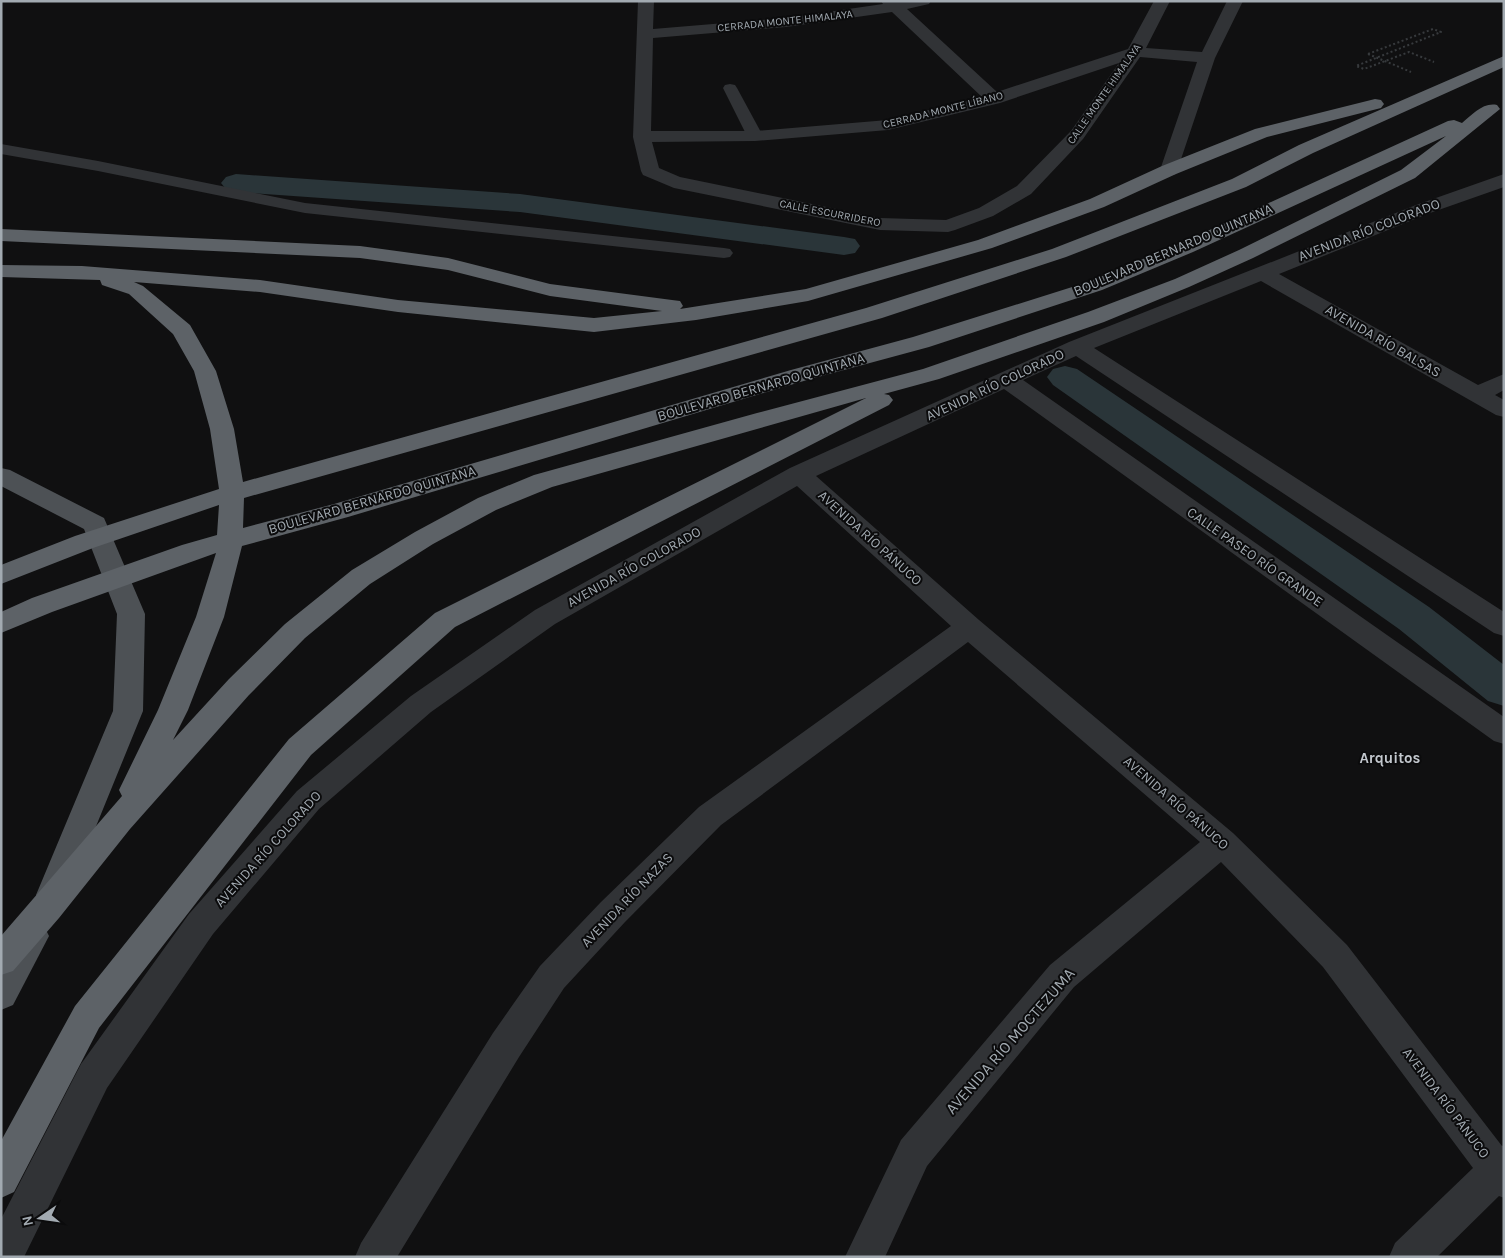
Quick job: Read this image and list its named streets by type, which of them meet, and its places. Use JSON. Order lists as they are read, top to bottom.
{
  "streets": {
    "highway": ["BOULEVARD BERNARDO QUINTANA"],
    "street": [
      "CERRADA MONTE HIMALAYA",
      "CALLE MONTE HIMALAYA",
      "CERRADA MONTE LÍBANO",
      "CALLE ESCURRIDERO",
      "AVENIDA RÍO COLORADO",
      "AVENIDA RÍO BALSAS",
      "AVENIDA RÍO PÁNUCO",
      "CALLE PASEO RÍO GRANDE",
      "AVENIDA RÍO NAZAS",
      "AVENIDA RÍO MOCTEZUMA"
    ]
  },
  "crossings": [
    ["CALLE MONTE HIMALAYA", "CERRADA MONTE LÍBANO"],
    ["CALLE MONTE HIMALAYA", "CALLE ESCURRIDERO"],
    ["CERRADA MONTE LÍBANO", "CALLE ESCURRIDERO"],
    ["AVENIDA RÍO COLORADO", "AVENIDA RÍO BALSAS"],
    ["AVENIDA RÍO COLORADO", "AVENIDA RÍO PÁNUCO"],
    ["AVENIDA RÍO COLORADO", "CALLE PASEO RÍO GRANDE"],
    ["AVENIDA RÍO PÁNUCO", "AVENIDA RÍO NAZAS"],
    ["AVENIDA RÍO PÁNUCO", "AVENIDA RÍO MOCTEZUMA"]
  ],
  "districts": ["Arquitos"],
  "north": "left"
}
